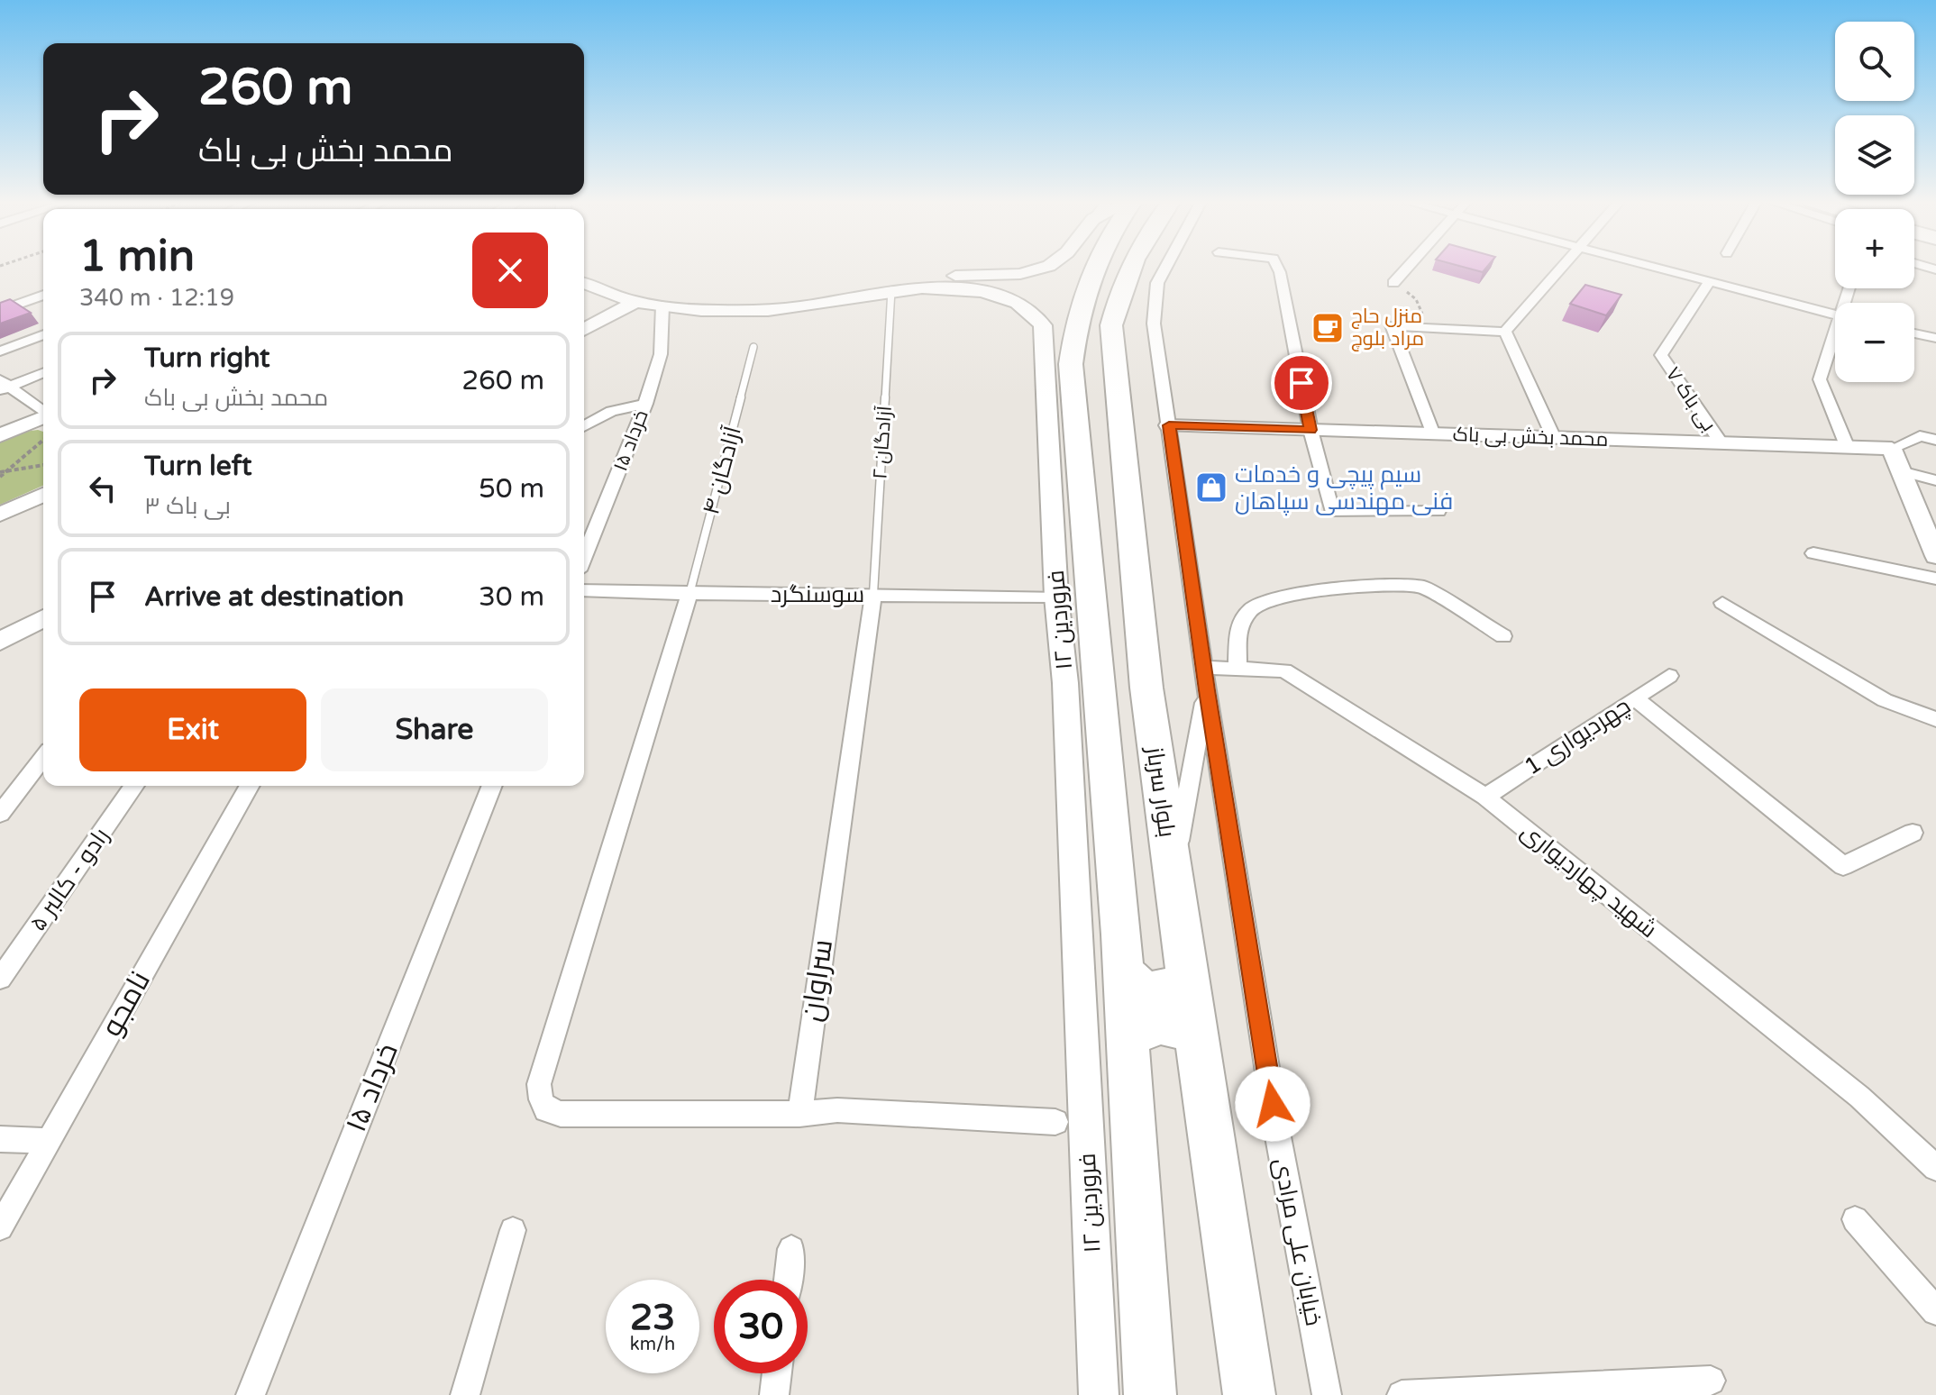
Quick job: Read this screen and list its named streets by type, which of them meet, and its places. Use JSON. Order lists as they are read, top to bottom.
{
  "streets": {
    "highway": ["بلوار سرباز"],
    "street": [
      "بی باک ۷",
      "محمد بخش بی باک",
      "۱۵ خرداد",
      "سوسنگرد",
      "۱۲ فروردین",
      "چهردیواری 1",
      "رادو - کالبر ۵",
      "شهید چهاردیواری",
      "سراوان",
      "نامجو",
      "خیابان علی مرادی"
    ],
    "lane": ["آزادگان ۲", "آزادگان ۴"]
  },
  "crossings": [
    ["بی باک ۷", "محمد بخش بی باک"],
    ["محمد بخش بی باک", "خیابان علی مرادی"],
    ["۱۵ خرداد", "۱۲ فروردین"],
    ["آزادگان ۲", "سوسنگرد"],
    ["آزادگان ۲", "۱۲ فروردین"],
    ["آزادگان ۲", "سراوان"],
    ["آزادگان ۴", "سوسنگرد"],
    ["سوسنگرد", "۱۲ فروردین"],
    ["سوسنگرد", "سراوان"],
    ["چهردیواری 1", "شهید چهاردیواری"],
    ["شهید چهاردیواری", "خیابان علی مرادی"]
  ],
  "places": {
    "cafe": ["منزل حاج مراد بلوچ"],
    "shop": ["سیم پیچی و خدمات فنی مهندسی سپاهان"]
  },
  "page": {
    "map_buttons": ["+", "−"],
    "turn": ["260 m", "محمد بخش بی باک"],
    "heading": ["1 min", "340 m · 12:19"],
    "list": [
      {
        "name": "Turn right",
        "note": "محمد بخش بی باک",
        "value": "260 m"
      },
      {
        "name": "Turn left",
        "note": "بی باک ۳",
        "value": "50 m"
      },
      {
        "name": "Arrive at destination",
        "value": "30 m"
      }
    ],
    "buttons": ["Exit", "Share"],
    "speed": "23 km/h",
    "limit": "30"
  }
}
